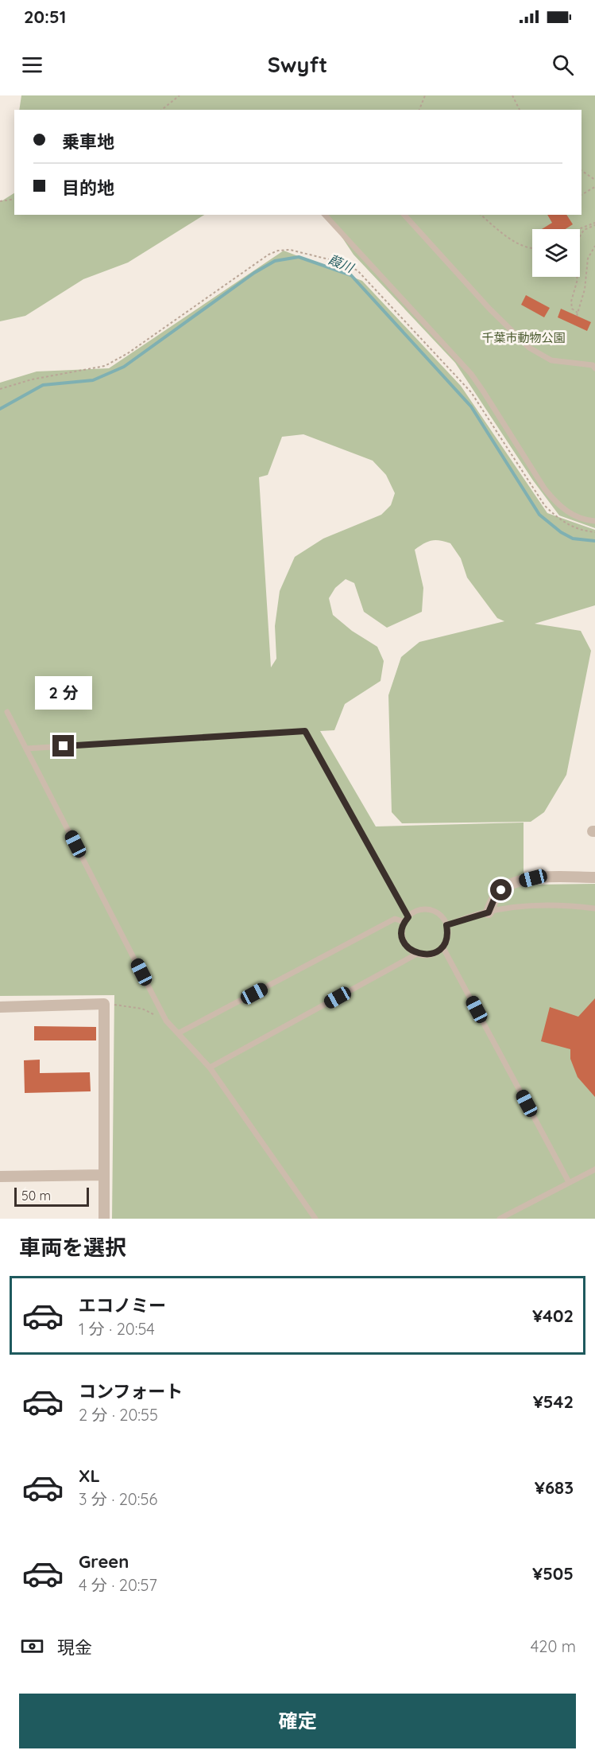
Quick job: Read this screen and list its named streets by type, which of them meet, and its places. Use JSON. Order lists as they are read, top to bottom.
{
  "water": ["葭川"],
  "parks": ["千葉市動物公園"],
  "scale_bar": "50 m",
  "page": {
    "status": "20:51",
    "header": "Swyft",
    "banner": ["乗車地", "目的地"],
    "bubble": "2 分",
    "scale": "50 m",
    "heading": "車両を選択",
    "list": [
      {
        "name": "エコノミー",
        "note": "1 分 · 20:54",
        "value": "¥402"
      },
      {
        "name": "コンフォート",
        "note": "2 分 · 20:55",
        "value": "¥542"
      },
      {
        "name": "XL",
        "note": "3 分 · 20:56",
        "value": "¥683"
      },
      {
        "name": "Green",
        "note": "4 分 · 20:57",
        "value": "¥505"
      }
    ],
    "pay": ["現金", "420 m"],
    "buttons": "確定"
  }
}
